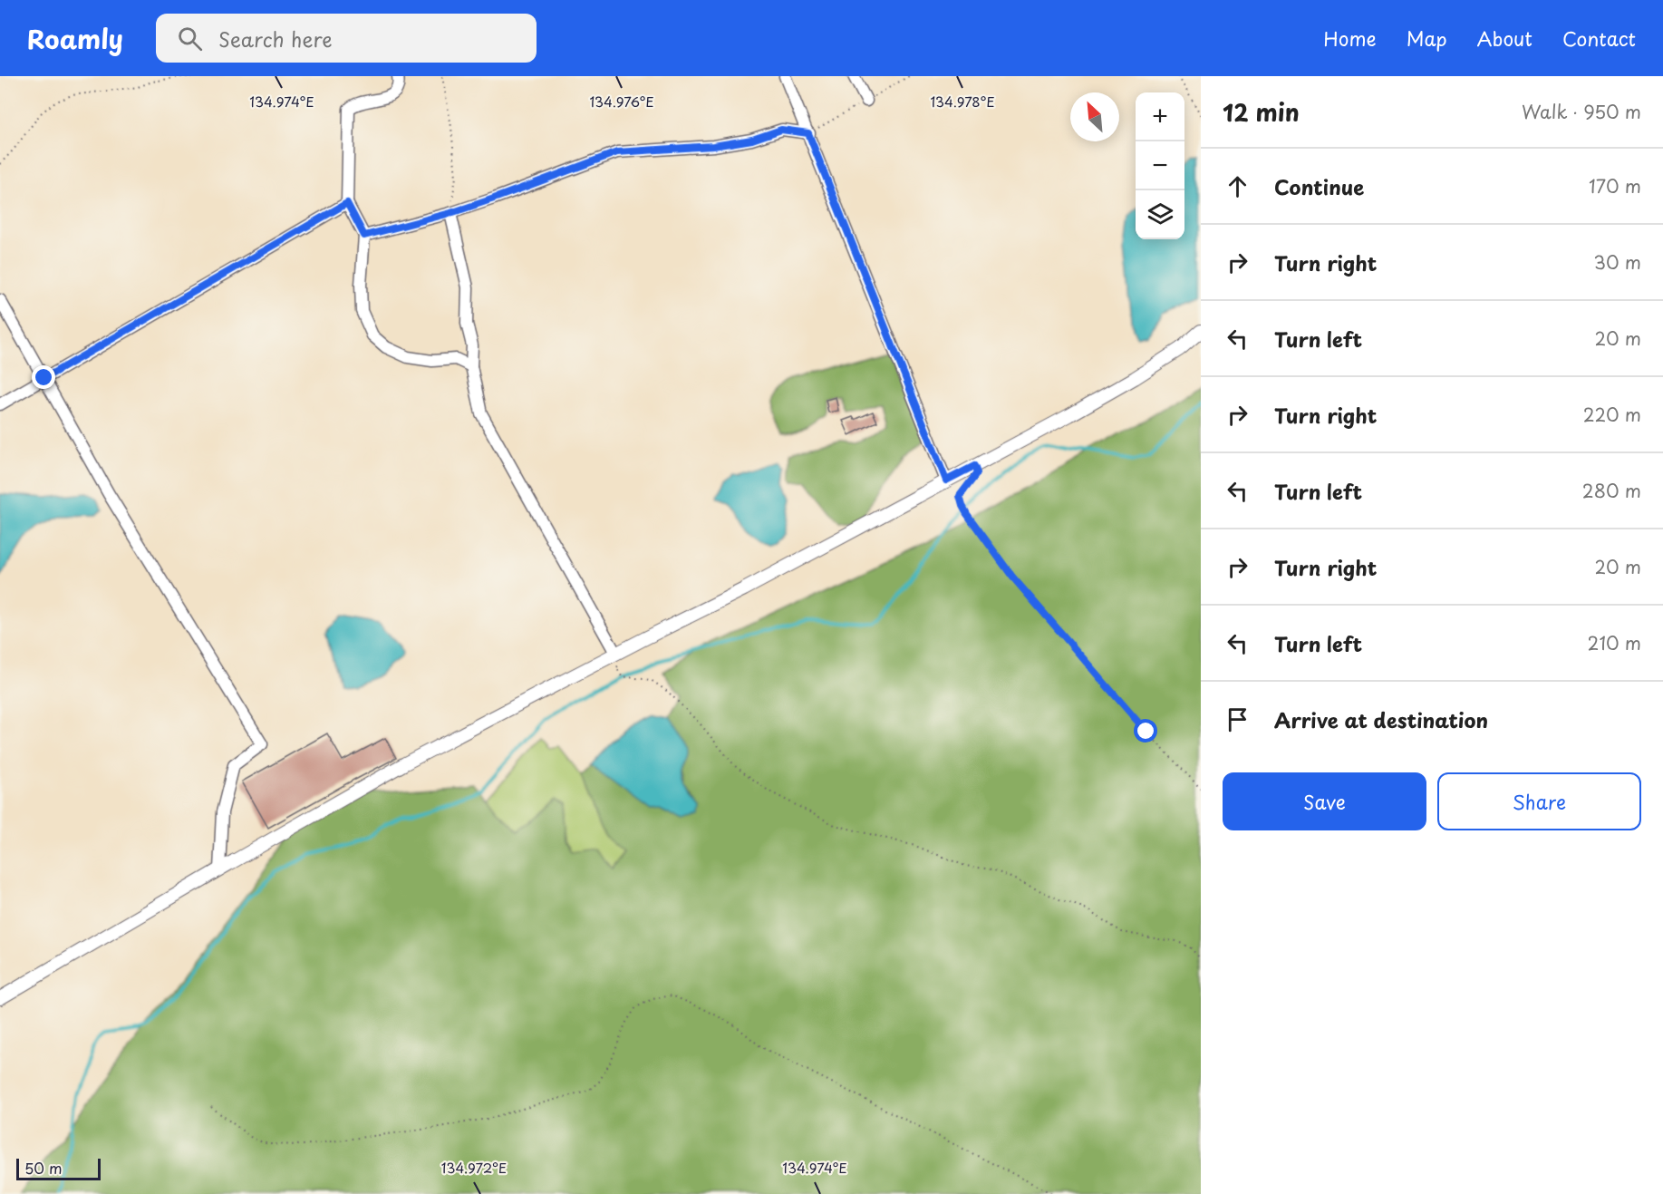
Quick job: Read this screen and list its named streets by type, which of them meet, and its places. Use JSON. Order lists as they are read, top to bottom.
{
  "scale_bar": "50 m",
  "north": "top left",
  "page": {
    "header": "Roamly",
    "search": "Search here",
    "nav": [
      "Home",
      "Map",
      "About",
      "Contact"
    ],
    "heading": ["12 min", "Walk · 950 m"],
    "map_buttons": ["+", "−"],
    "list": [
      ["Continue", "170 m"],
      ["Turn right", "30 m"],
      ["Turn left", "20 m"],
      ["Turn right", "220 m"],
      ["Turn left", "280 m"],
      ["Turn right", "20 m"],
      ["Turn left", "210 m"],
      "Arrive at destination"
    ],
    "buttons": ["Save", "Share"],
    "scale": "50 m"
  },
  "coordinates": [
    "134.974°E",
    "134.976°E",
    "134.978°E",
    "134.972°E"
  ]
}
